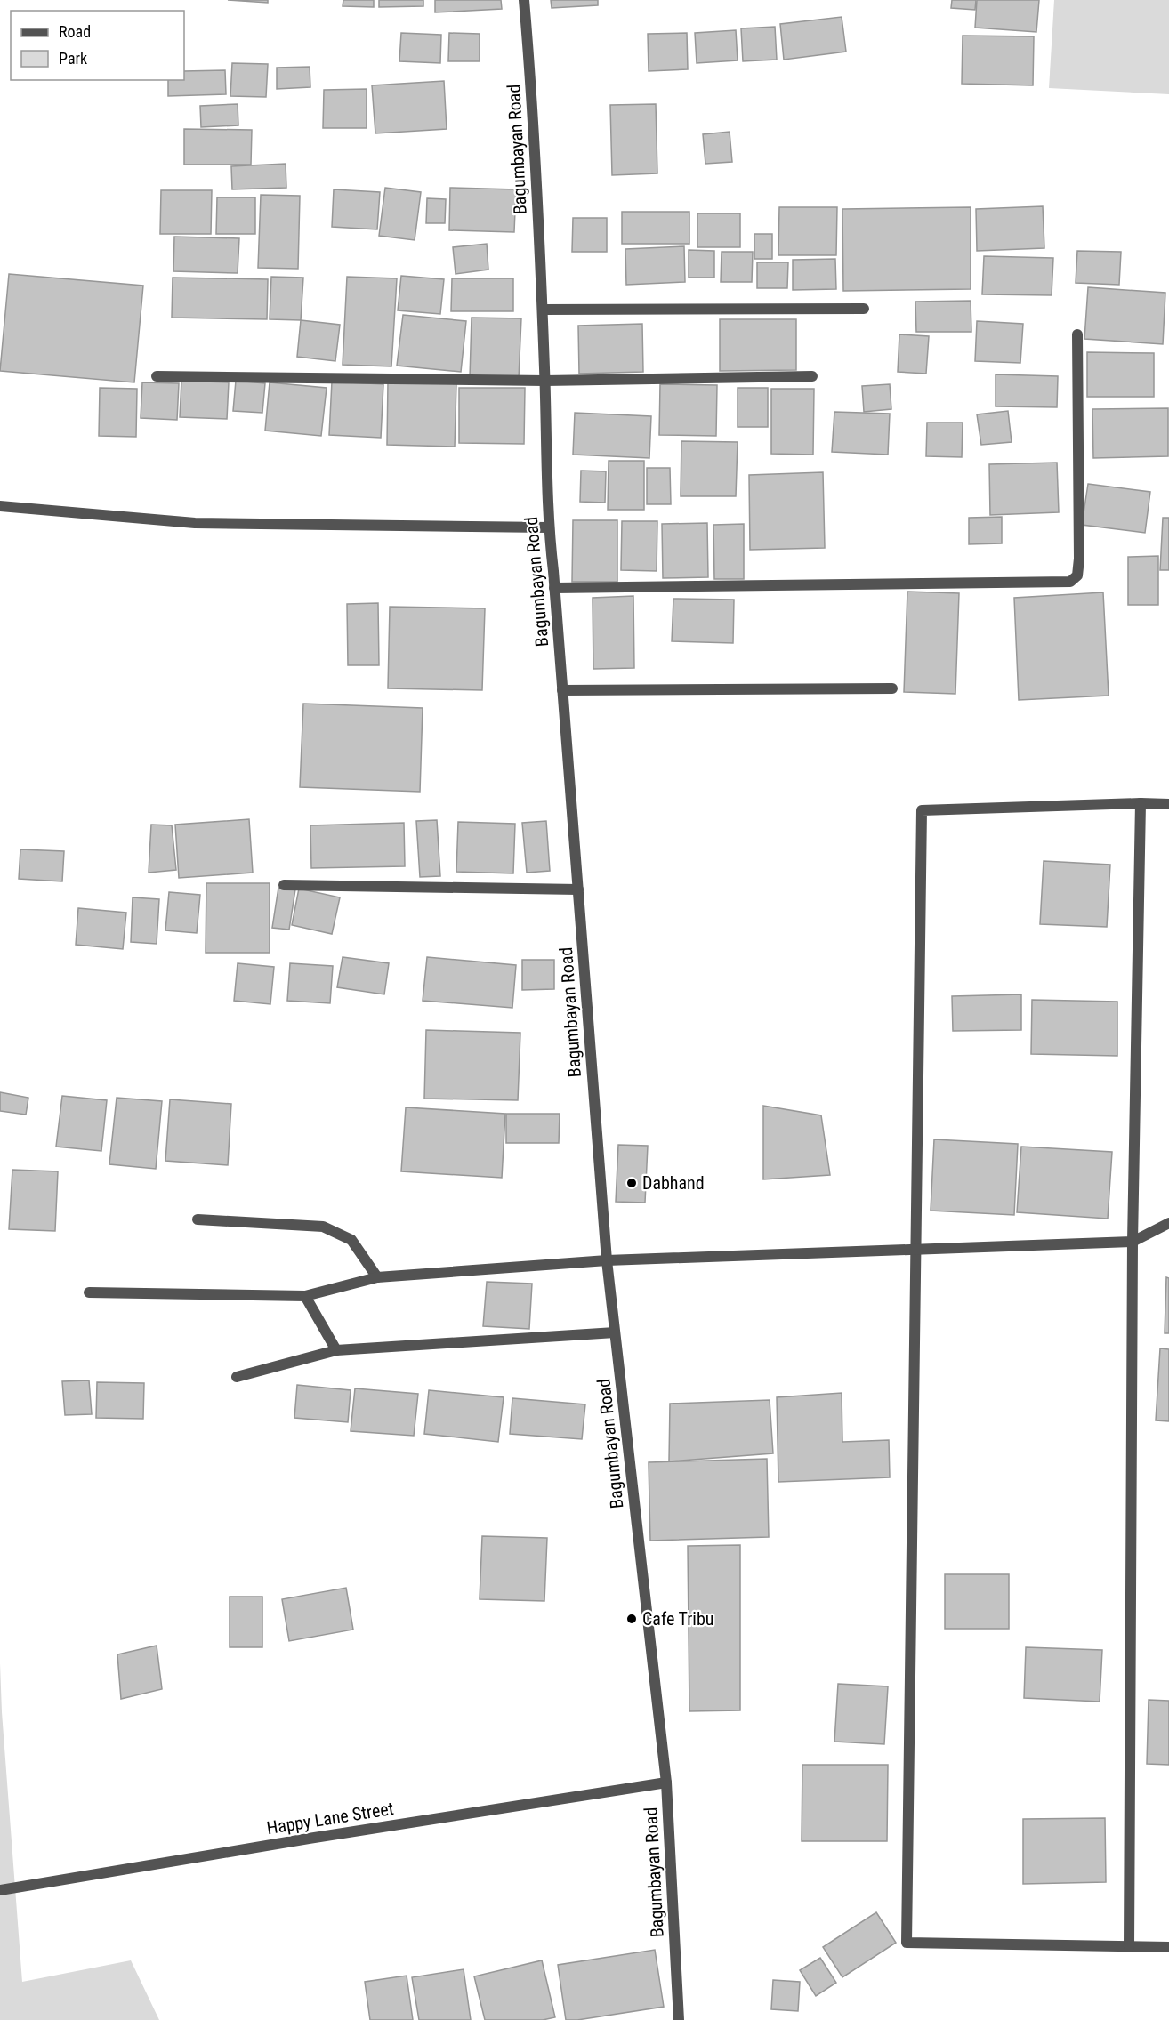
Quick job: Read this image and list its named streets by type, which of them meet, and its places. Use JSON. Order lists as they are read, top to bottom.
{
  "streets": {
    "street": ["Bagumbayan Road", "Happy Lane Street"]
  },
  "crossings": [
    ["Bagumbayan Road", "Happy Lane Street"]
  ],
  "places": ["Dabhand", "Cafe Tribu"],
  "legend": ["Road", "Park"]
}
